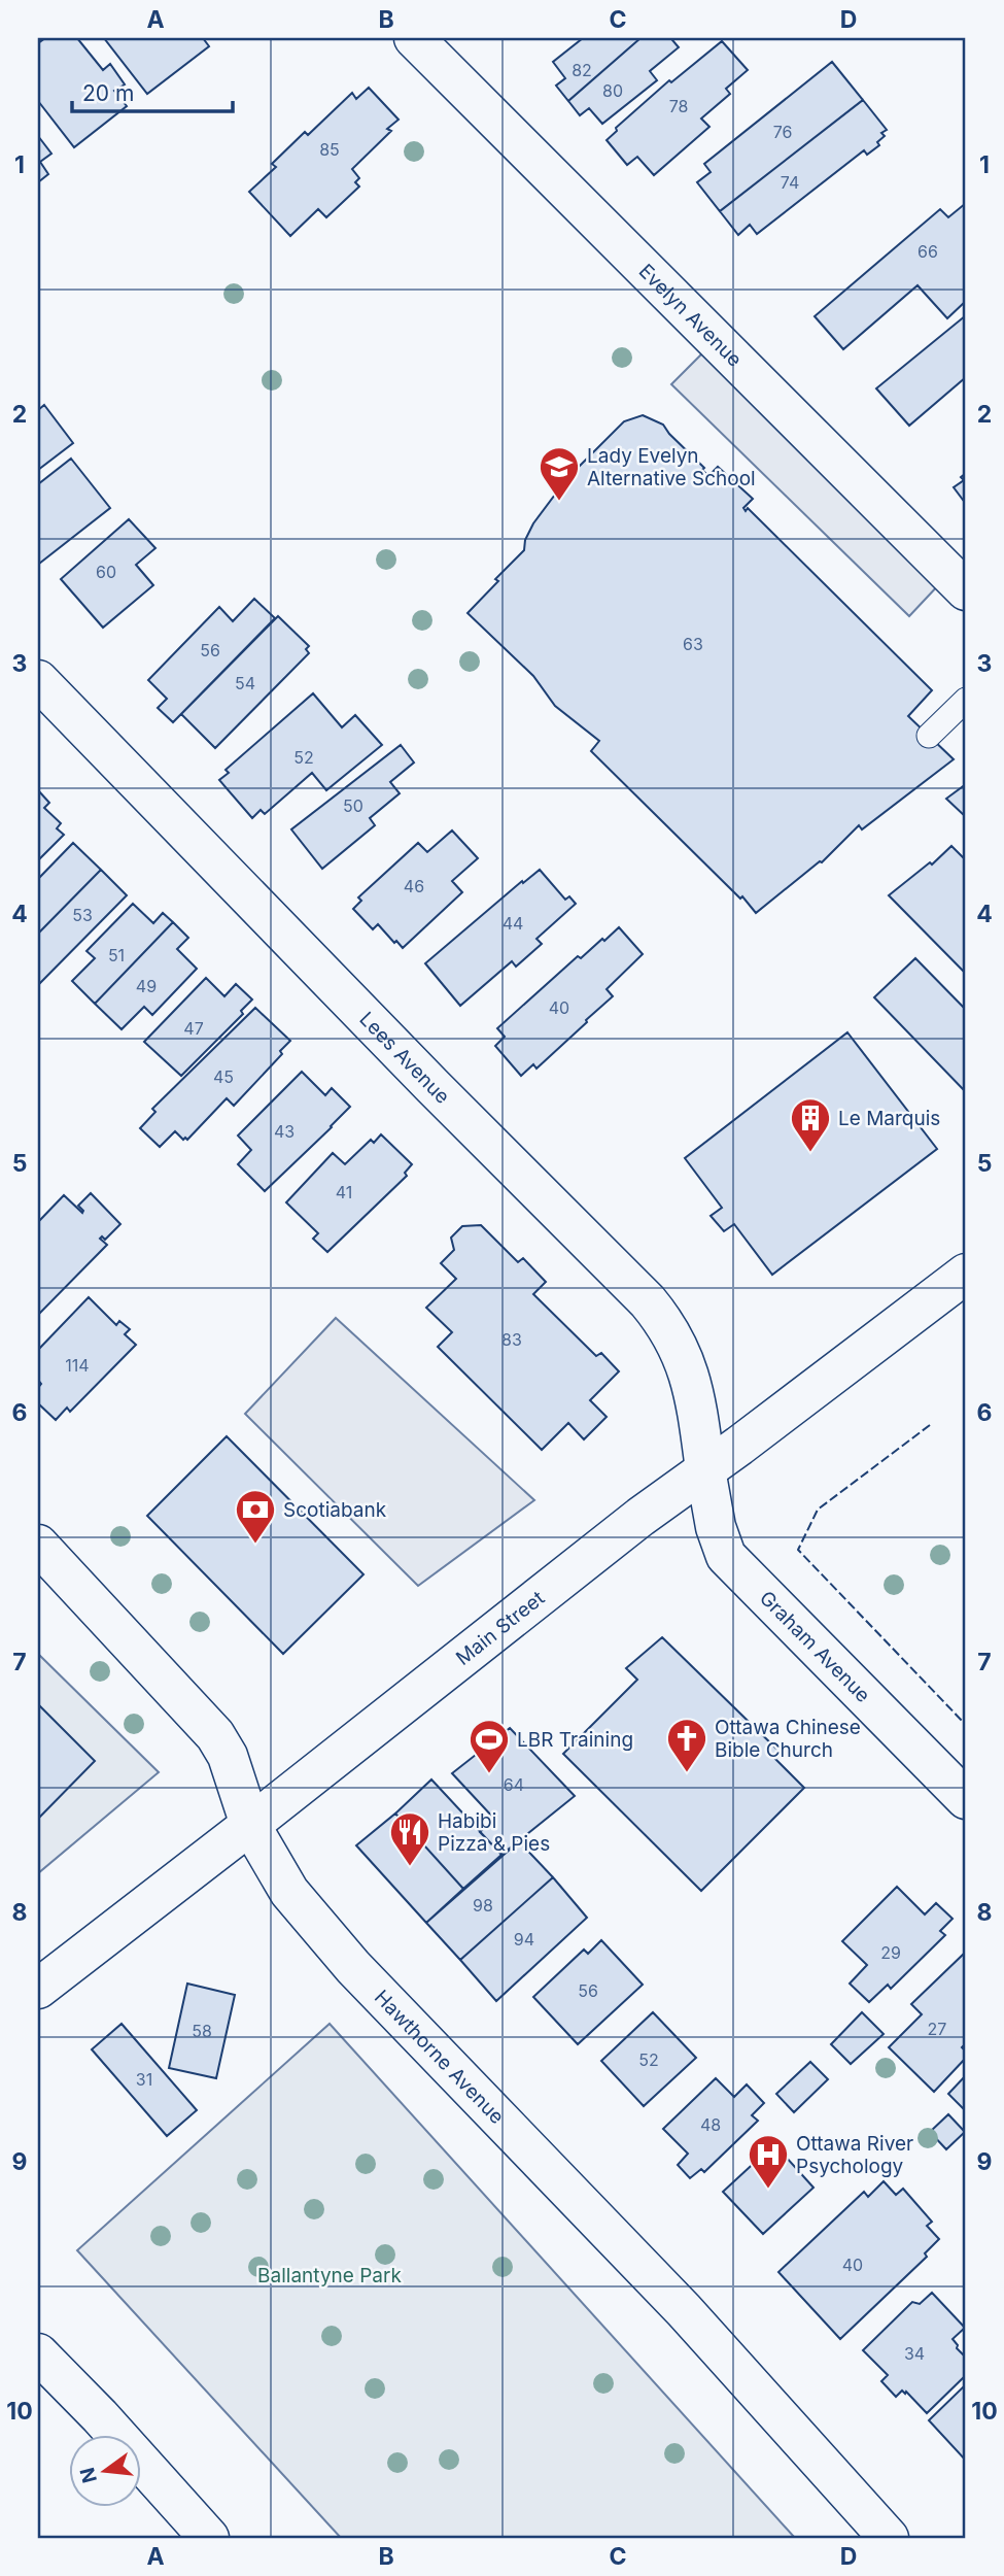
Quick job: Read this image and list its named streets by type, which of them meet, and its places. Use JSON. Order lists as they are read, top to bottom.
{
  "streets": {
    "main road": [
      "Evelyn Avenue",
      "Lees Avenue",
      "Main Street",
      "Graham Avenue",
      "Hawthorne Avenue"
    ]
  },
  "crossings": [
    ["Lees Avenue", "Main Street"],
    ["Lees Avenue", "Graham Avenue"],
    ["Main Street", "Graham Avenue"],
    ["Main Street", "Hawthorne Avenue"]
  ],
  "parks": ["Ballantyne Park"],
  "places": {
    "school or university": ["Lady Evelyn Alternative School"],
    "building": ["Le Marquis"],
    "bank": ["Scotiabank"],
    "church": ["Ottawa Chinese Bible Church"],
    "sports": ["LBR Training"],
    "restaurant": ["Habibi Pizza & Pies"],
    "hospital": ["Ottawa River Psychology"]
  },
  "house_numbers": [
    "82",
    "80",
    "78",
    "76",
    "85",
    "74",
    "66",
    "60",
    "63",
    "56",
    "54",
    "52",
    "50",
    "46",
    "53",
    "44",
    "51",
    "49",
    "40",
    "47",
    "45",
    "43",
    "41",
    "83",
    "114",
    "64",
    "98",
    "94",
    "29",
    "56",
    "27",
    "58",
    "52",
    "31",
    "48",
    "40",
    "34"
  ],
  "scale_bar": "20 m",
  "north": "left",
  "grid": {
    "columns": [
      "A",
      "B",
      "C",
      "D"
    ],
    "rows": [
      "1",
      "2",
      "3",
      "4",
      "5",
      "6",
      "7",
      "8",
      "9",
      "10"
    ]
  }
}
